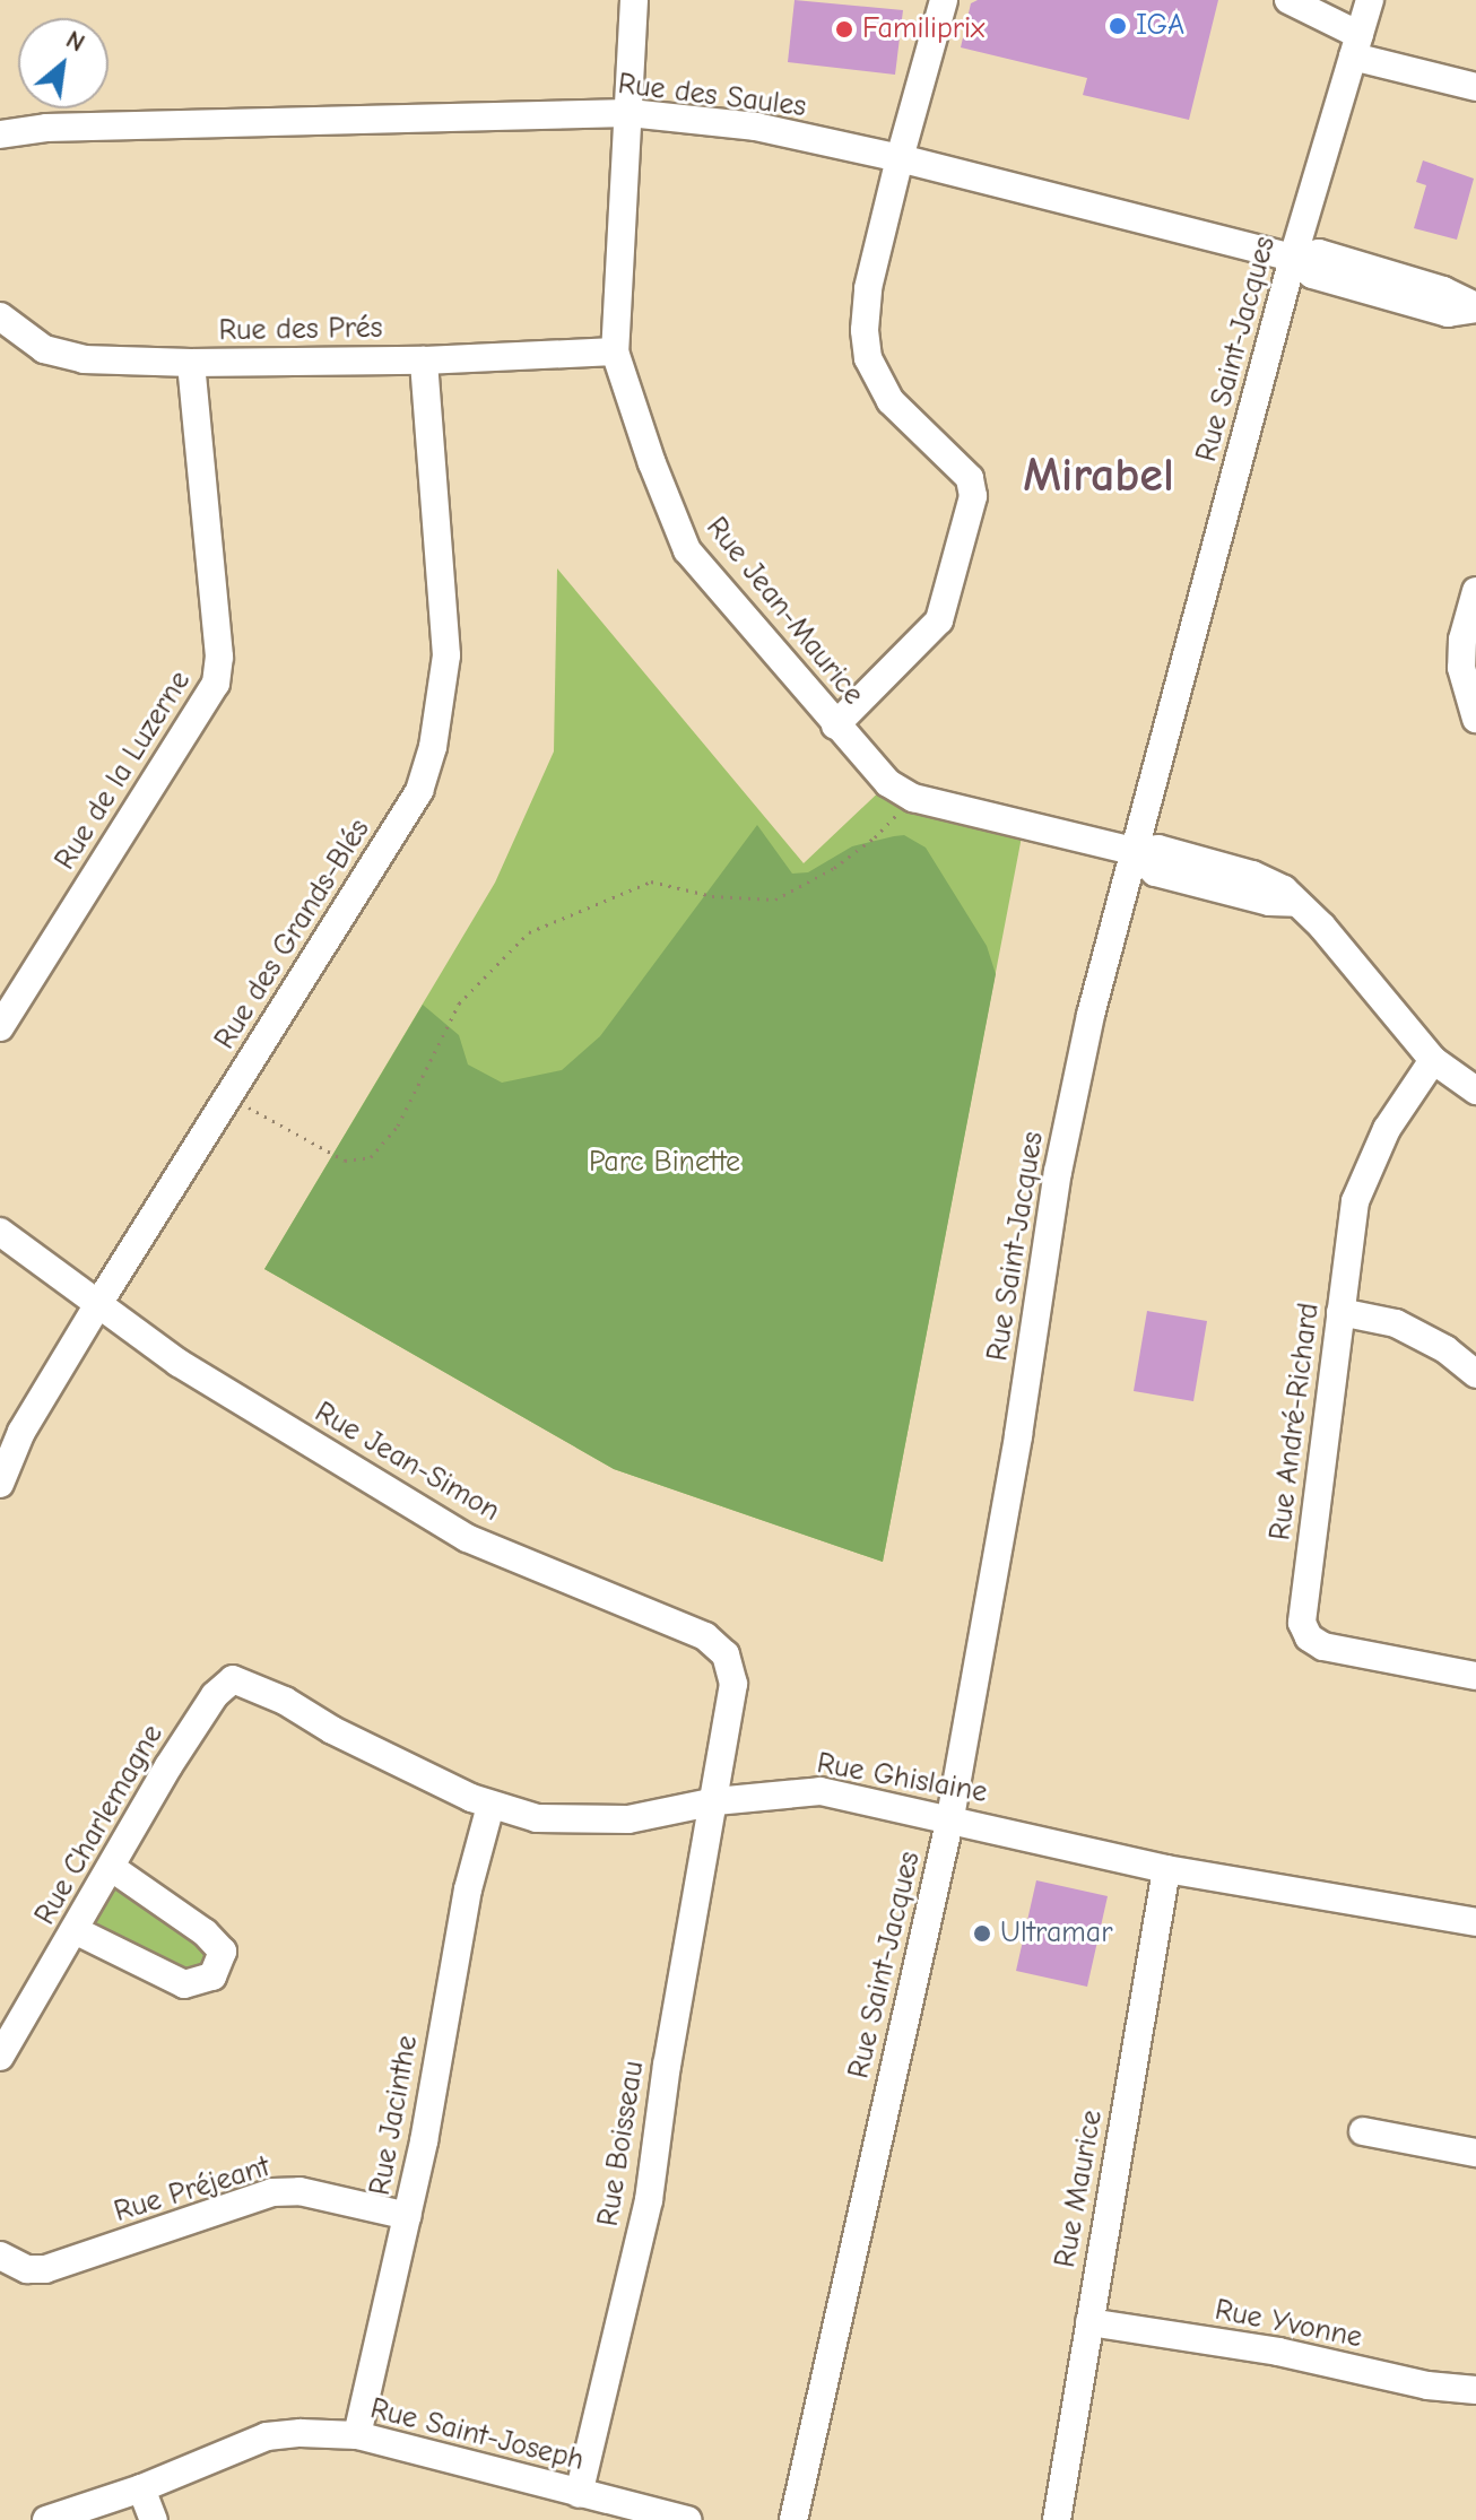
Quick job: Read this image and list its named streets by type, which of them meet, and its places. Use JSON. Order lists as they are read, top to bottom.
{
  "streets": {
    "street": [
      "Rue des Saules",
      "Rue des Prés",
      "Rue Saint-Jacques",
      "Rue Jean-Maurice",
      "Rue de la Luzerne",
      "Rue des Grands-Blés",
      "Rue André-Richard",
      "Rue Jean-Simon",
      "Rue Ghislaine",
      "Rue Charlemagne",
      "Rue Jacinthe",
      "Rue Boisseau",
      "Rue Maurice",
      "Rue Préjeant",
      "Rue Yvonne",
      "Rue Saint-Joseph"
    ]
  },
  "crossings": [
    ["Rue des Saules", "Rue Saint-Jacques"],
    ["Rue des Saules", "Rue Jean-Maurice"],
    ["Rue des Prés", "Rue Jean-Maurice"],
    ["Rue des Prés", "Rue de la Luzerne"],
    ["Rue des Prés", "Rue des Grands-Blés"],
    ["Rue Saint-Jacques", "Rue Jean-Maurice"],
    ["Rue Saint-Jacques", "Rue Ghislaine"],
    ["Rue Jean-Maurice", "Rue André-Richard"],
    ["Rue des Grands-Blés", "Rue Jean-Simon"],
    ["Rue Jean-Simon", "Rue Ghislaine"],
    ["Rue Jean-Simon", "Rue Boisseau"],
    ["Rue Ghislaine", "Rue Charlemagne"],
    ["Rue Ghislaine", "Rue Jacinthe"],
    ["Rue Ghislaine", "Rue Boisseau"],
    ["Rue Ghislaine", "Rue Maurice"],
    ["Rue Jacinthe", "Rue Préjeant"],
    ["Rue Jacinthe", "Rue Saint-Joseph"],
    ["Rue Boisseau", "Rue Saint-Joseph"],
    ["Rue Maurice", "Rue Yvonne"]
  ],
  "districts": ["Mirabel"],
  "parks": ["Parc Binette"],
  "places": ["IGA", "Familiprix", "Ultramar"],
  "north": "top right"
}
